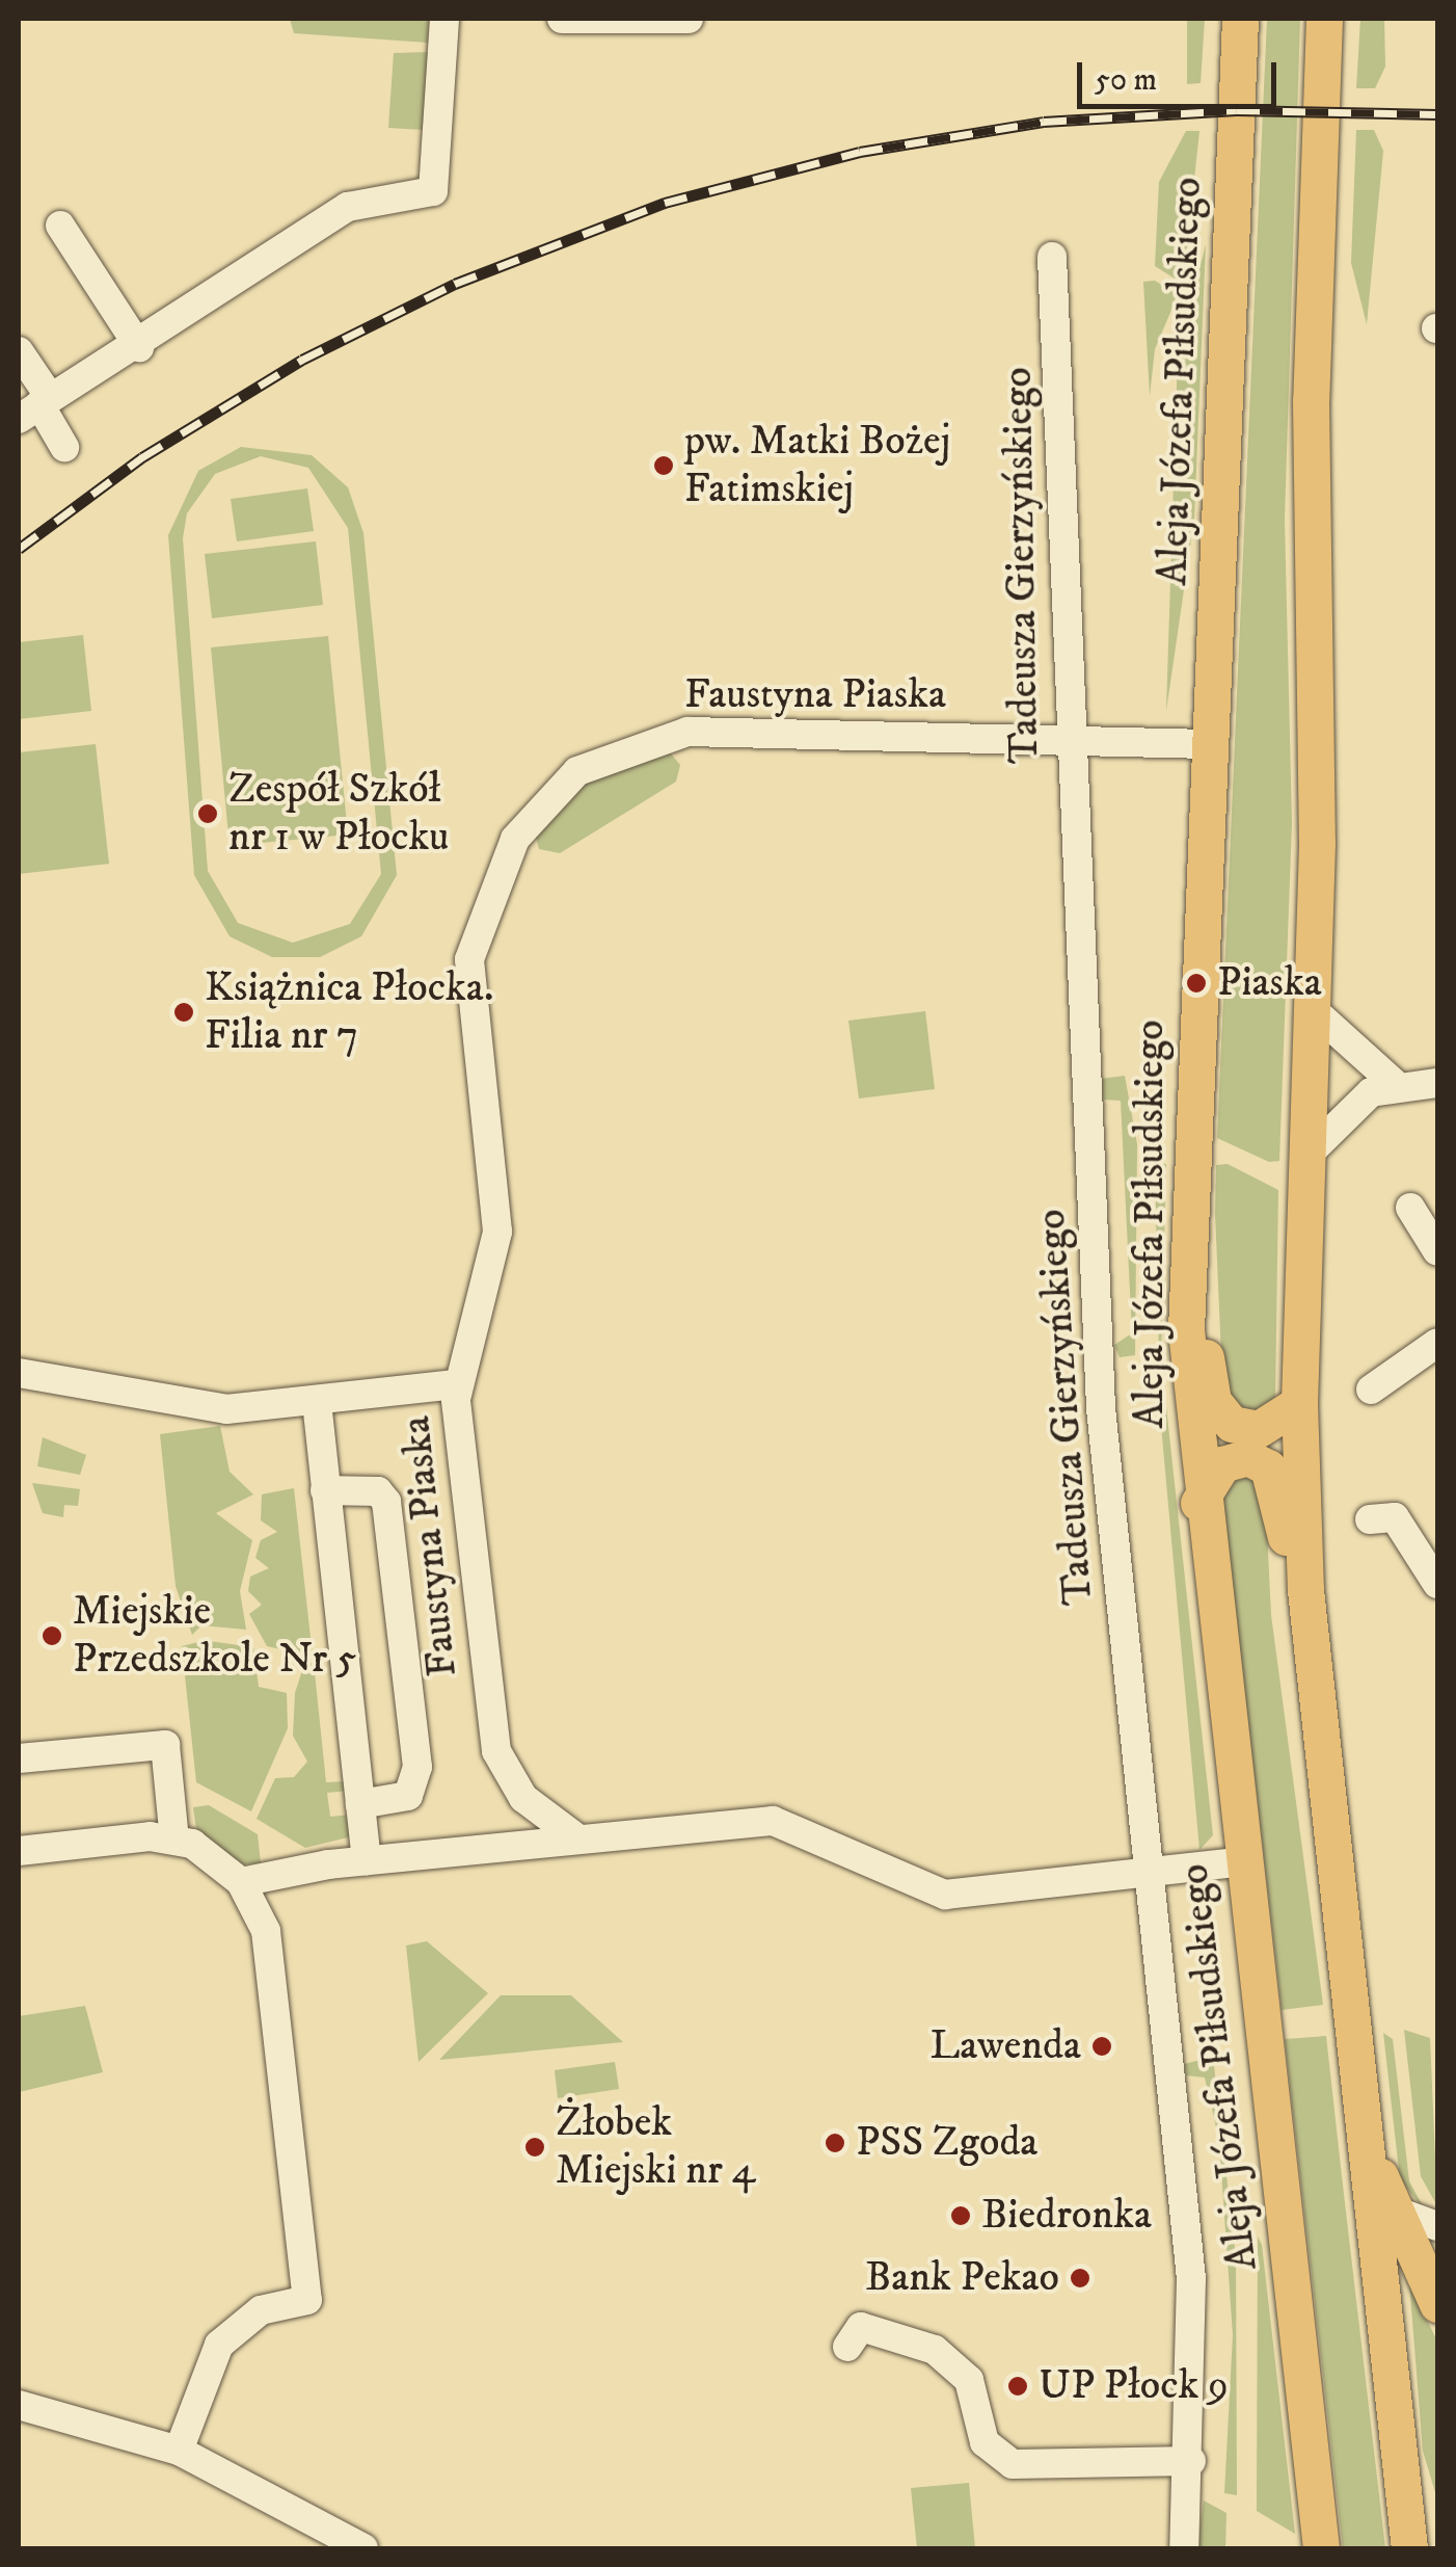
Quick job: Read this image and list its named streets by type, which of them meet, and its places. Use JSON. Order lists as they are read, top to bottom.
{
  "streets": {
    "main road": ["Aleja Józefa Piłsudskiego"],
    "street": ["Tadeusza Gierzyńskiego", "Faustyna Piaska"]
  },
  "crossings": [
    ["Aleja Józefa Piłsudskiego", "Faustyna Piaska"],
    ["Tadeusza Gierzyńskiego", "Faustyna Piaska"]
  ],
  "places": [
    "pw. Matki Bożej Fatimskiej",
    "Zespół Szkół nr 1 w Płocku",
    "Piaska",
    "Książnica Płocka. Filia nr 7",
    "Miejskie Przedszkole Nr 5",
    "Lawenda",
    "PSS Zgoda",
    "Żłobek Miejski nr 4",
    "Biedronka",
    "Bank Pekao",
    "UP Płock 9"
  ],
  "scale_bar": "50 m"
}
